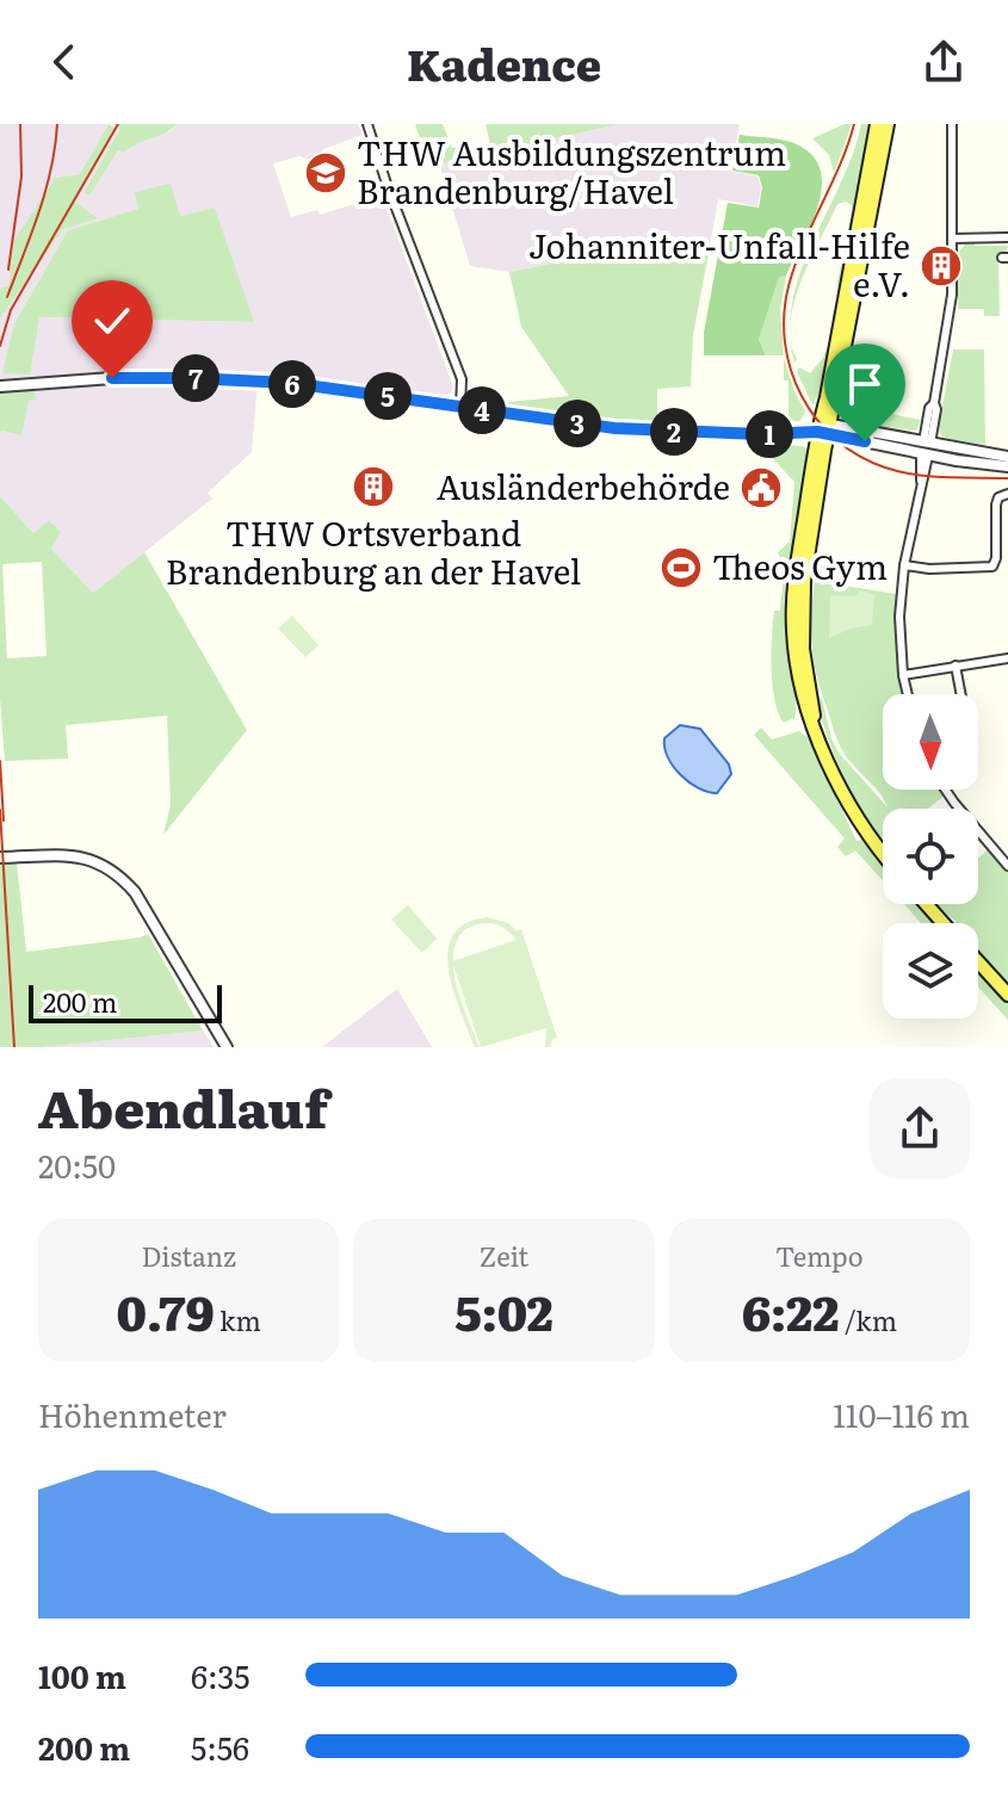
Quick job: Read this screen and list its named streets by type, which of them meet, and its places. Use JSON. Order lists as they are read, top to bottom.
{
  "places": {
    "school or university": ["THW Ausbildungszentrum Brandenburg/Havel"],
    "building": ["Johanniter-Unfall-Hilfe e.V.", "THW Ortsverband Brandenburg an der Havel"],
    "public building": ["Ausländerbehörde"],
    "sports": ["Theos Gym"]
  },
  "scale_bar": "200 m",
  "north": "bottom",
  "page": {
    "header": "Kadence",
    "pins": [
      "7",
      "6",
      "5",
      "4",
      "3",
      "2",
      "1"
    ],
    "scale": "200 m",
    "heading": ["Abendlauf", "20:50"],
    "stats": [
      ["Distanz", "0.79 km"],
      ["Zeit", "5:02"],
      ["Tempo", "6:22 /km"]
    ],
    "chart": ["Höhenmeter", "110–116 m"],
    "list": [
      {
        "name": "100 m",
        "note": "6:35"
      },
      {
        "name": "200 m",
        "note": "5:56"
      }
    ]
  }
}
